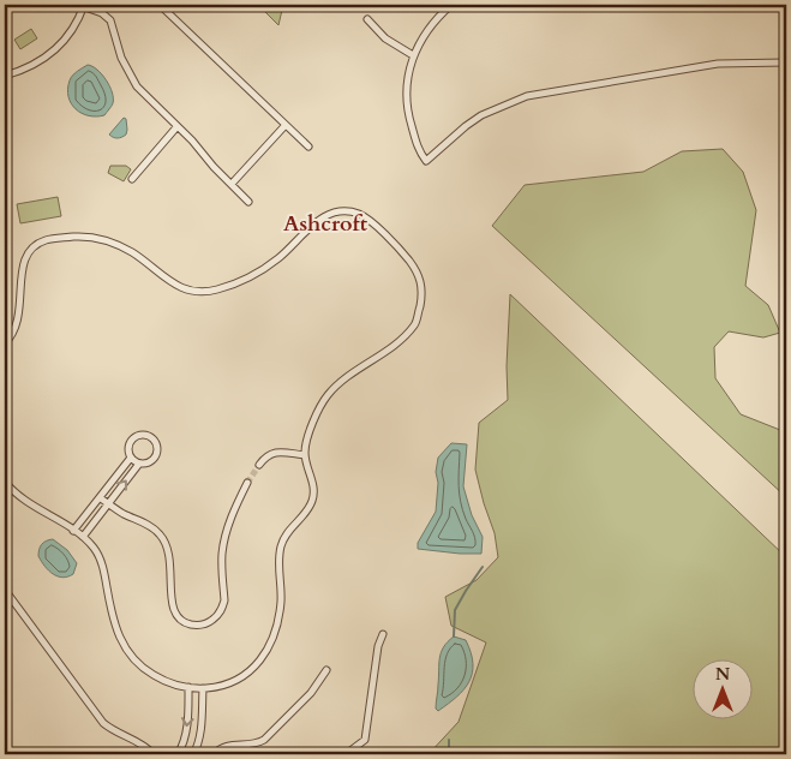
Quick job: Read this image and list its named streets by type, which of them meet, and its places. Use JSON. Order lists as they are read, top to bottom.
{
  "districts": ["Ashcroft"],
  "north": "top"
}
